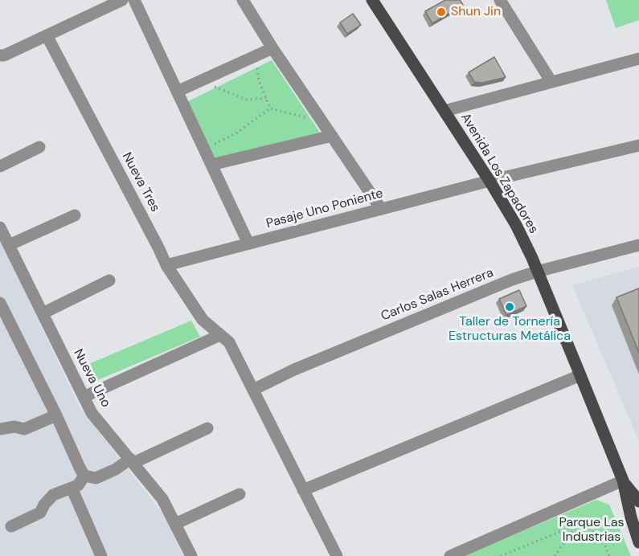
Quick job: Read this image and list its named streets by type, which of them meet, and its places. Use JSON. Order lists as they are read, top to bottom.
{
  "streets": {
    "main road": ["Avenida Los Zapadores"],
    "street": [
      "Nueva Tres",
      "Pasaje Uno Poniente",
      "Carlos Salas Herrera",
      "Nueva Uno"
    ]
  },
  "crossings": [
    ["Avenida Los Zapadores", "Pasaje Uno Poniente"],
    ["Avenida Los Zapadores", "Carlos Salas Herrera"],
    ["Nueva Tres", "Pasaje Uno Poniente"],
    ["Nueva Tres", "Carlos Salas Herrera"]
  ],
  "parks": ["Parque Las Industrias"],
  "places": ["Shun Jin", "Taller de Tornería Estructuras Metálica"]
}
